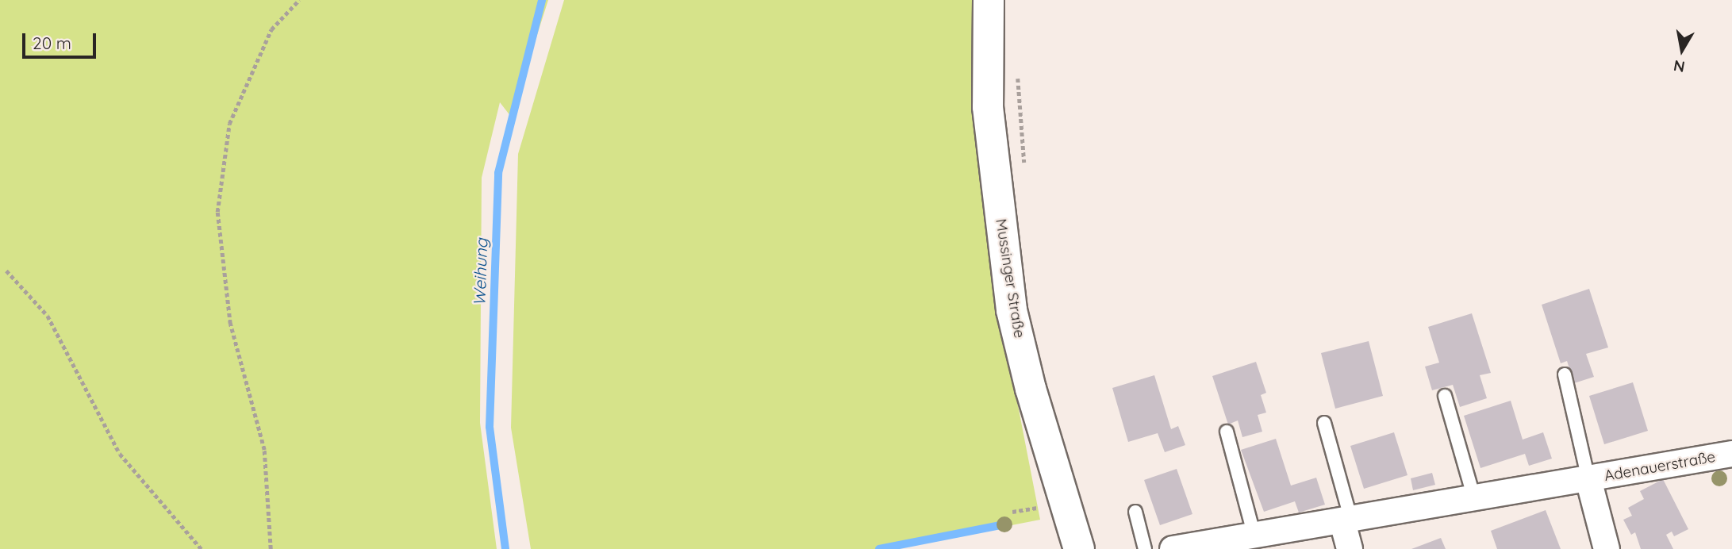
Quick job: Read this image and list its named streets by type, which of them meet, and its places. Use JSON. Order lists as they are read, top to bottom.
{
  "streets": {
    "street": ["Mussinger Straße", "Adenauerstraße"]
  },
  "water": ["Weihung"],
  "scale_bar": "20 m",
  "north": "bottom"
}
